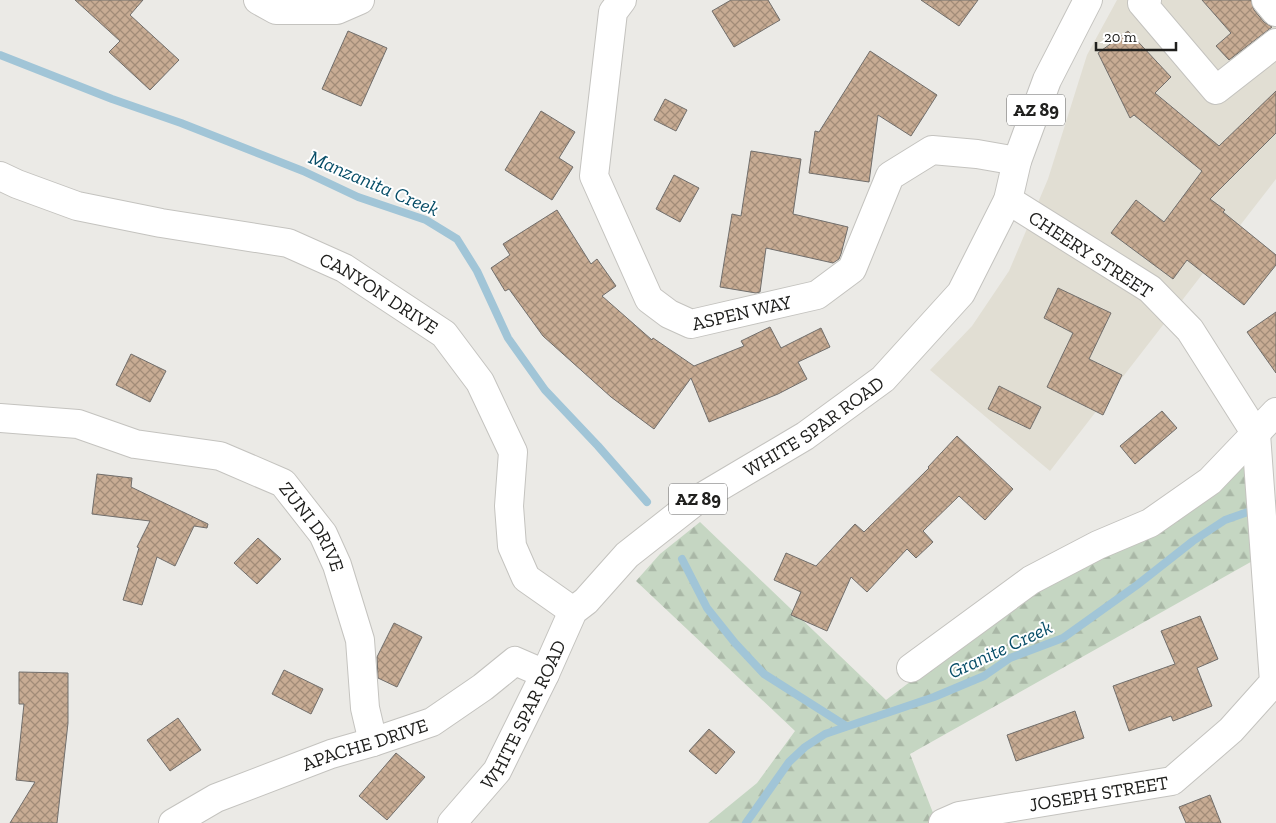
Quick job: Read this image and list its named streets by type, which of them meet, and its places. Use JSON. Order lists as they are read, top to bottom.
{
  "streets": {
    "street": [
      "AZ 89",
      "CHEERY STREET",
      "CANYON DRIVE",
      "ASPEN WAY",
      "WHITE SPAR ROAD",
      "ZUNI DRIVE",
      "APACHE DRIVE",
      "JOSEPH STREET"
    ]
  },
  "crossings": [
    ["CHEERY STREET", "WHITE SPAR ROAD"],
    ["CHEERY STREET", "JOSEPH STREET"],
    ["CANYON DRIVE", "WHITE SPAR ROAD"],
    ["ASPEN WAY", "WHITE SPAR ROAD"],
    ["WHITE SPAR ROAD", "APACHE DRIVE"],
    ["ZUNI DRIVE", "APACHE DRIVE"]
  ],
  "water": ["Manzanita Creek", "Granite Creek"],
  "scale_bar": "20 m"
}
